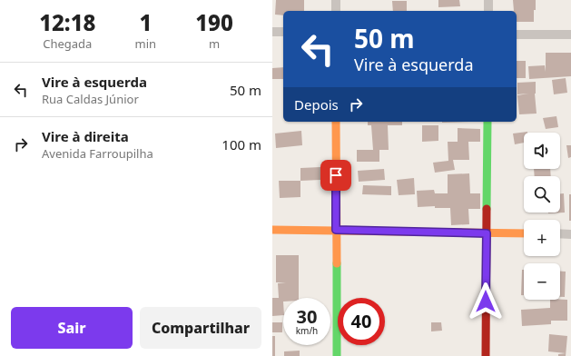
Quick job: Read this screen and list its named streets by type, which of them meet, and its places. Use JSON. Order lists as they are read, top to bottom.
{
  "page": {
    "eta": [
      "12:18",
      "Chegada",
      "1",
      "min",
      "190",
      "m"
    ],
    "turn": ["50 m", "Vire à esquerda"],
    "list": [
      {
        "name": "Vire à esquerda",
        "note": "Rua Caldas Júnior",
        "value": "50 m"
      },
      {
        "name": "Vire à direita",
        "note": "Avenida Farroupilha",
        "value": "100 m"
      }
    ],
    "then": "Depois",
    "map_buttons": ["+", "−"],
    "speed": "30 km/h",
    "limit": "40",
    "buttons": ["Sair", "Compartilhar"]
  }
}
